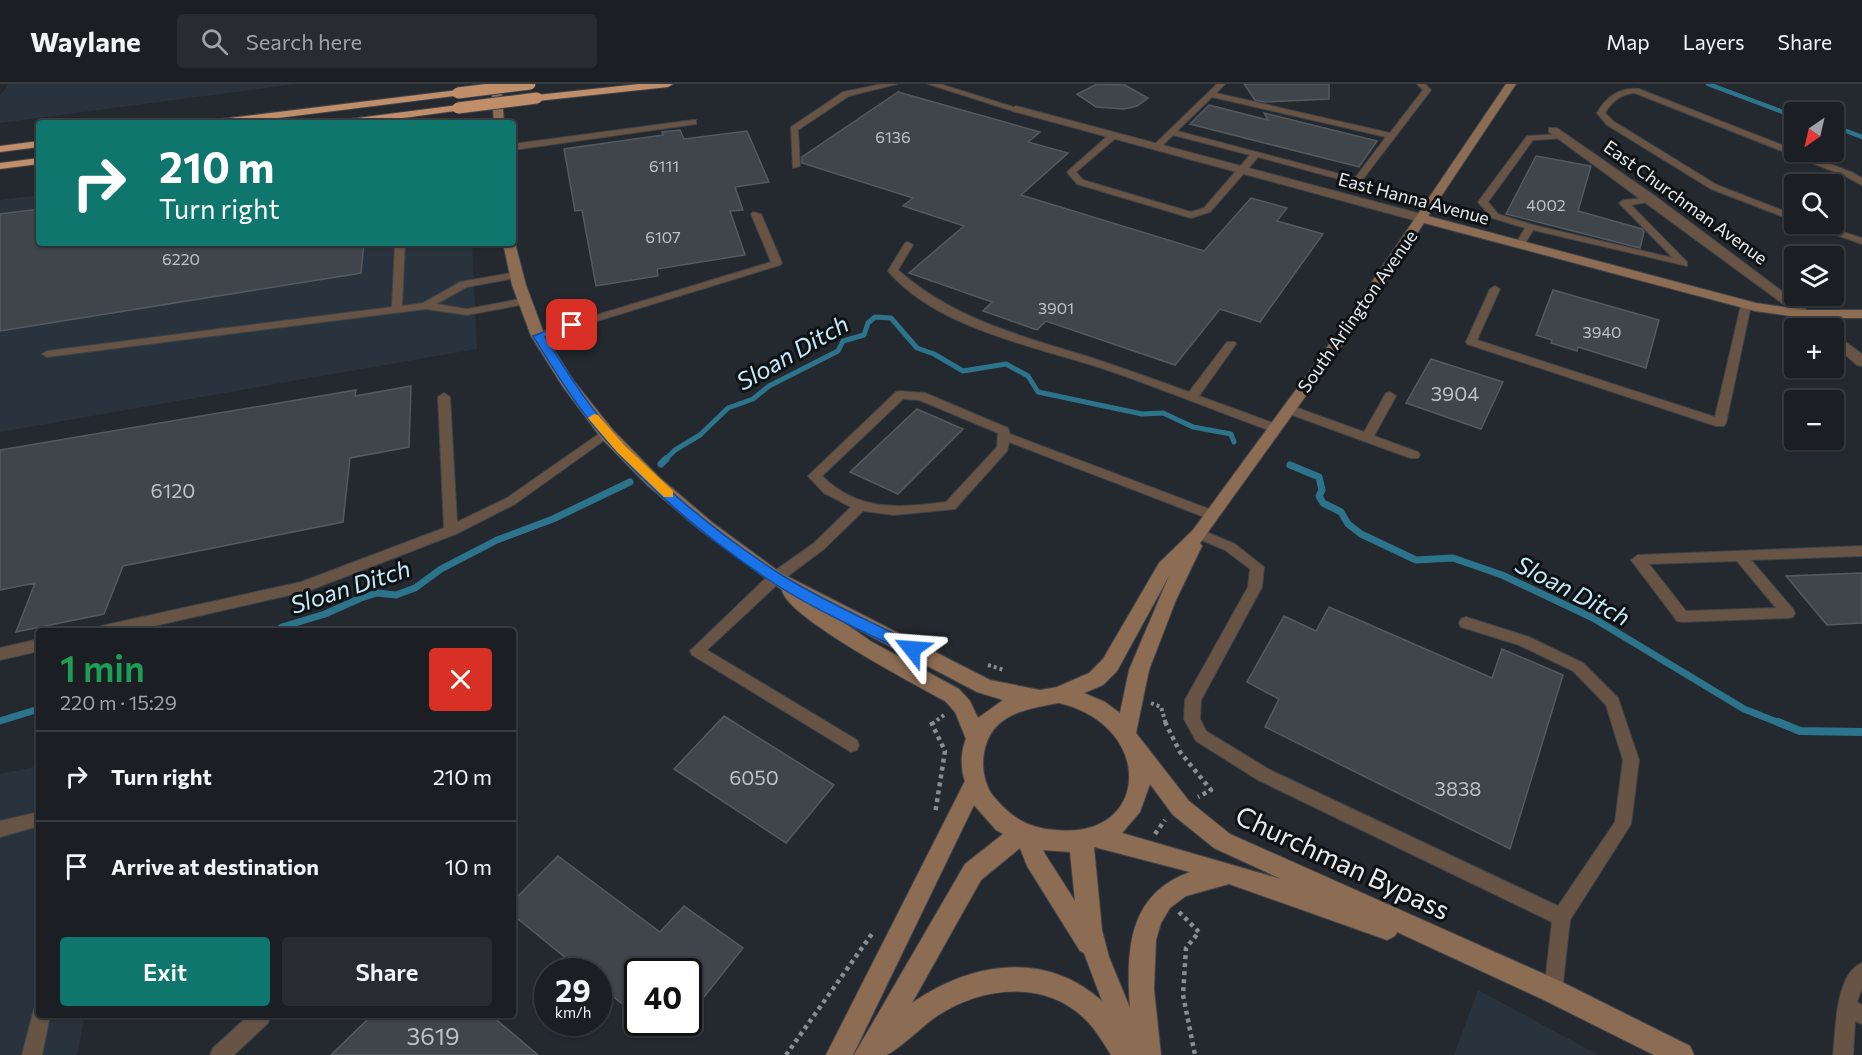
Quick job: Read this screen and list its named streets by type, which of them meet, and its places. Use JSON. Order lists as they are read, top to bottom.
{
  "streets": {
    "street": [
      "East Hanna Avenue",
      "East Churchman Avenue",
      "South Arlington Avenue",
      "Churchman Bypass"
    ]
  },
  "crossings": [
    ["East Hanna Avenue", "East Churchman Avenue"],
    ["East Hanna Avenue", "South Arlington Avenue"],
    ["South Arlington Avenue", "Churchman Bypass"]
  ],
  "water": ["Sloan Ditch"],
  "house_numbers": [
    "6136",
    "6111",
    "4002",
    "6107",
    "6220",
    "3901",
    "3940",
    "3904",
    "6120",
    "6050",
    "3838",
    "3619"
  ],
  "north": "bottom left",
  "page": {
    "header": "Waylane",
    "search": "Search here",
    "nav": ["Map", "Layers", "Share"],
    "map_buttons": ["+", "−"],
    "turn": ["210 m", "Turn right"],
    "heading": ["1 min", "220 m · 15:29"],
    "list": [
      {
        "name": "Turn right",
        "value": "210 m"
      },
      {
        "name": "Arrive at destination",
        "value": "10 m"
      }
    ],
    "buttons": ["Exit", "Share"],
    "speed": "29 km/h",
    "limit": "40"
  }
}
